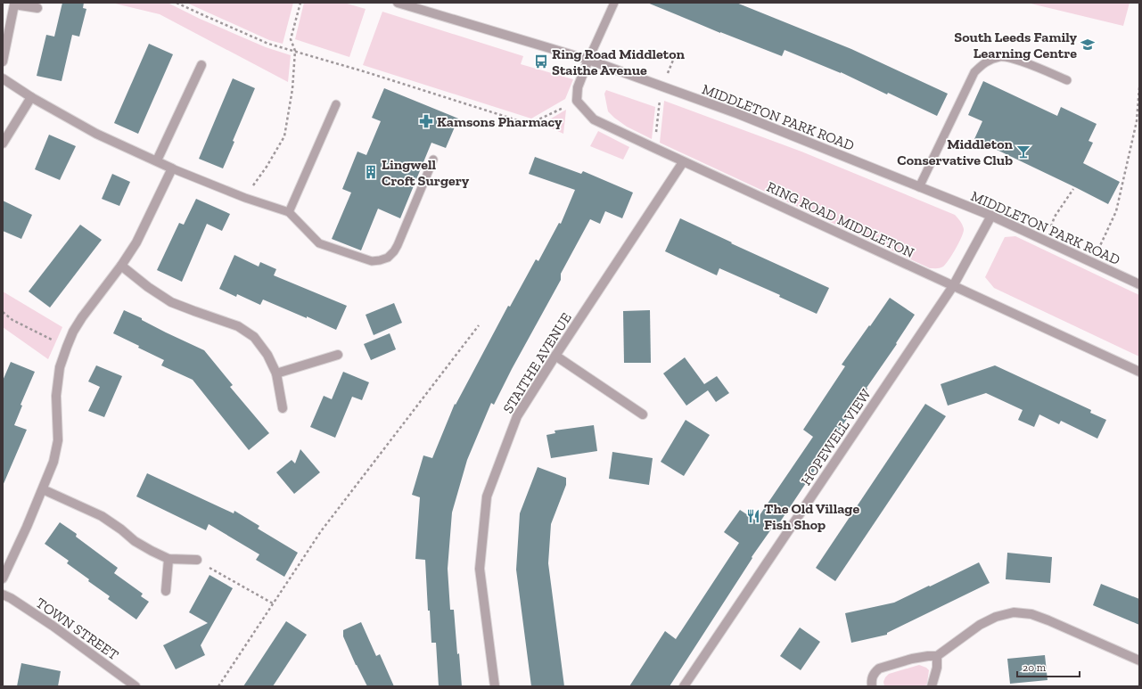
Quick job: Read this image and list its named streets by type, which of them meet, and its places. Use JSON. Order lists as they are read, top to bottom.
{
  "streets": {
    "street": [
      "MIDDLETON PARK ROAD",
      "RING ROAD MIDDLETON",
      "STAITHE AVENUE",
      "HOPEWELL VIEW",
      "TOWN STREET"
    ]
  },
  "crossings": [
    ["MIDDLETON PARK ROAD", "HOPEWELL VIEW"],
    ["RING ROAD MIDDLETON", "STAITHE AVENUE"],
    ["RING ROAD MIDDLETON", "HOPEWELL VIEW"]
  ],
  "places": {
    "school or university": ["South Leeds Family Learning Centre"],
    "bus stop": ["Ring Road Middleton Staithe Avenue"],
    "pharmacy": ["Kamsons Pharmacy"],
    "bar": ["Middleton Conservative Club"],
    "building": ["Lingwell Croft Surgery"],
    "restaurant": ["The Old Village Fish Shop"]
  },
  "scale_bar": "20 m"
}
